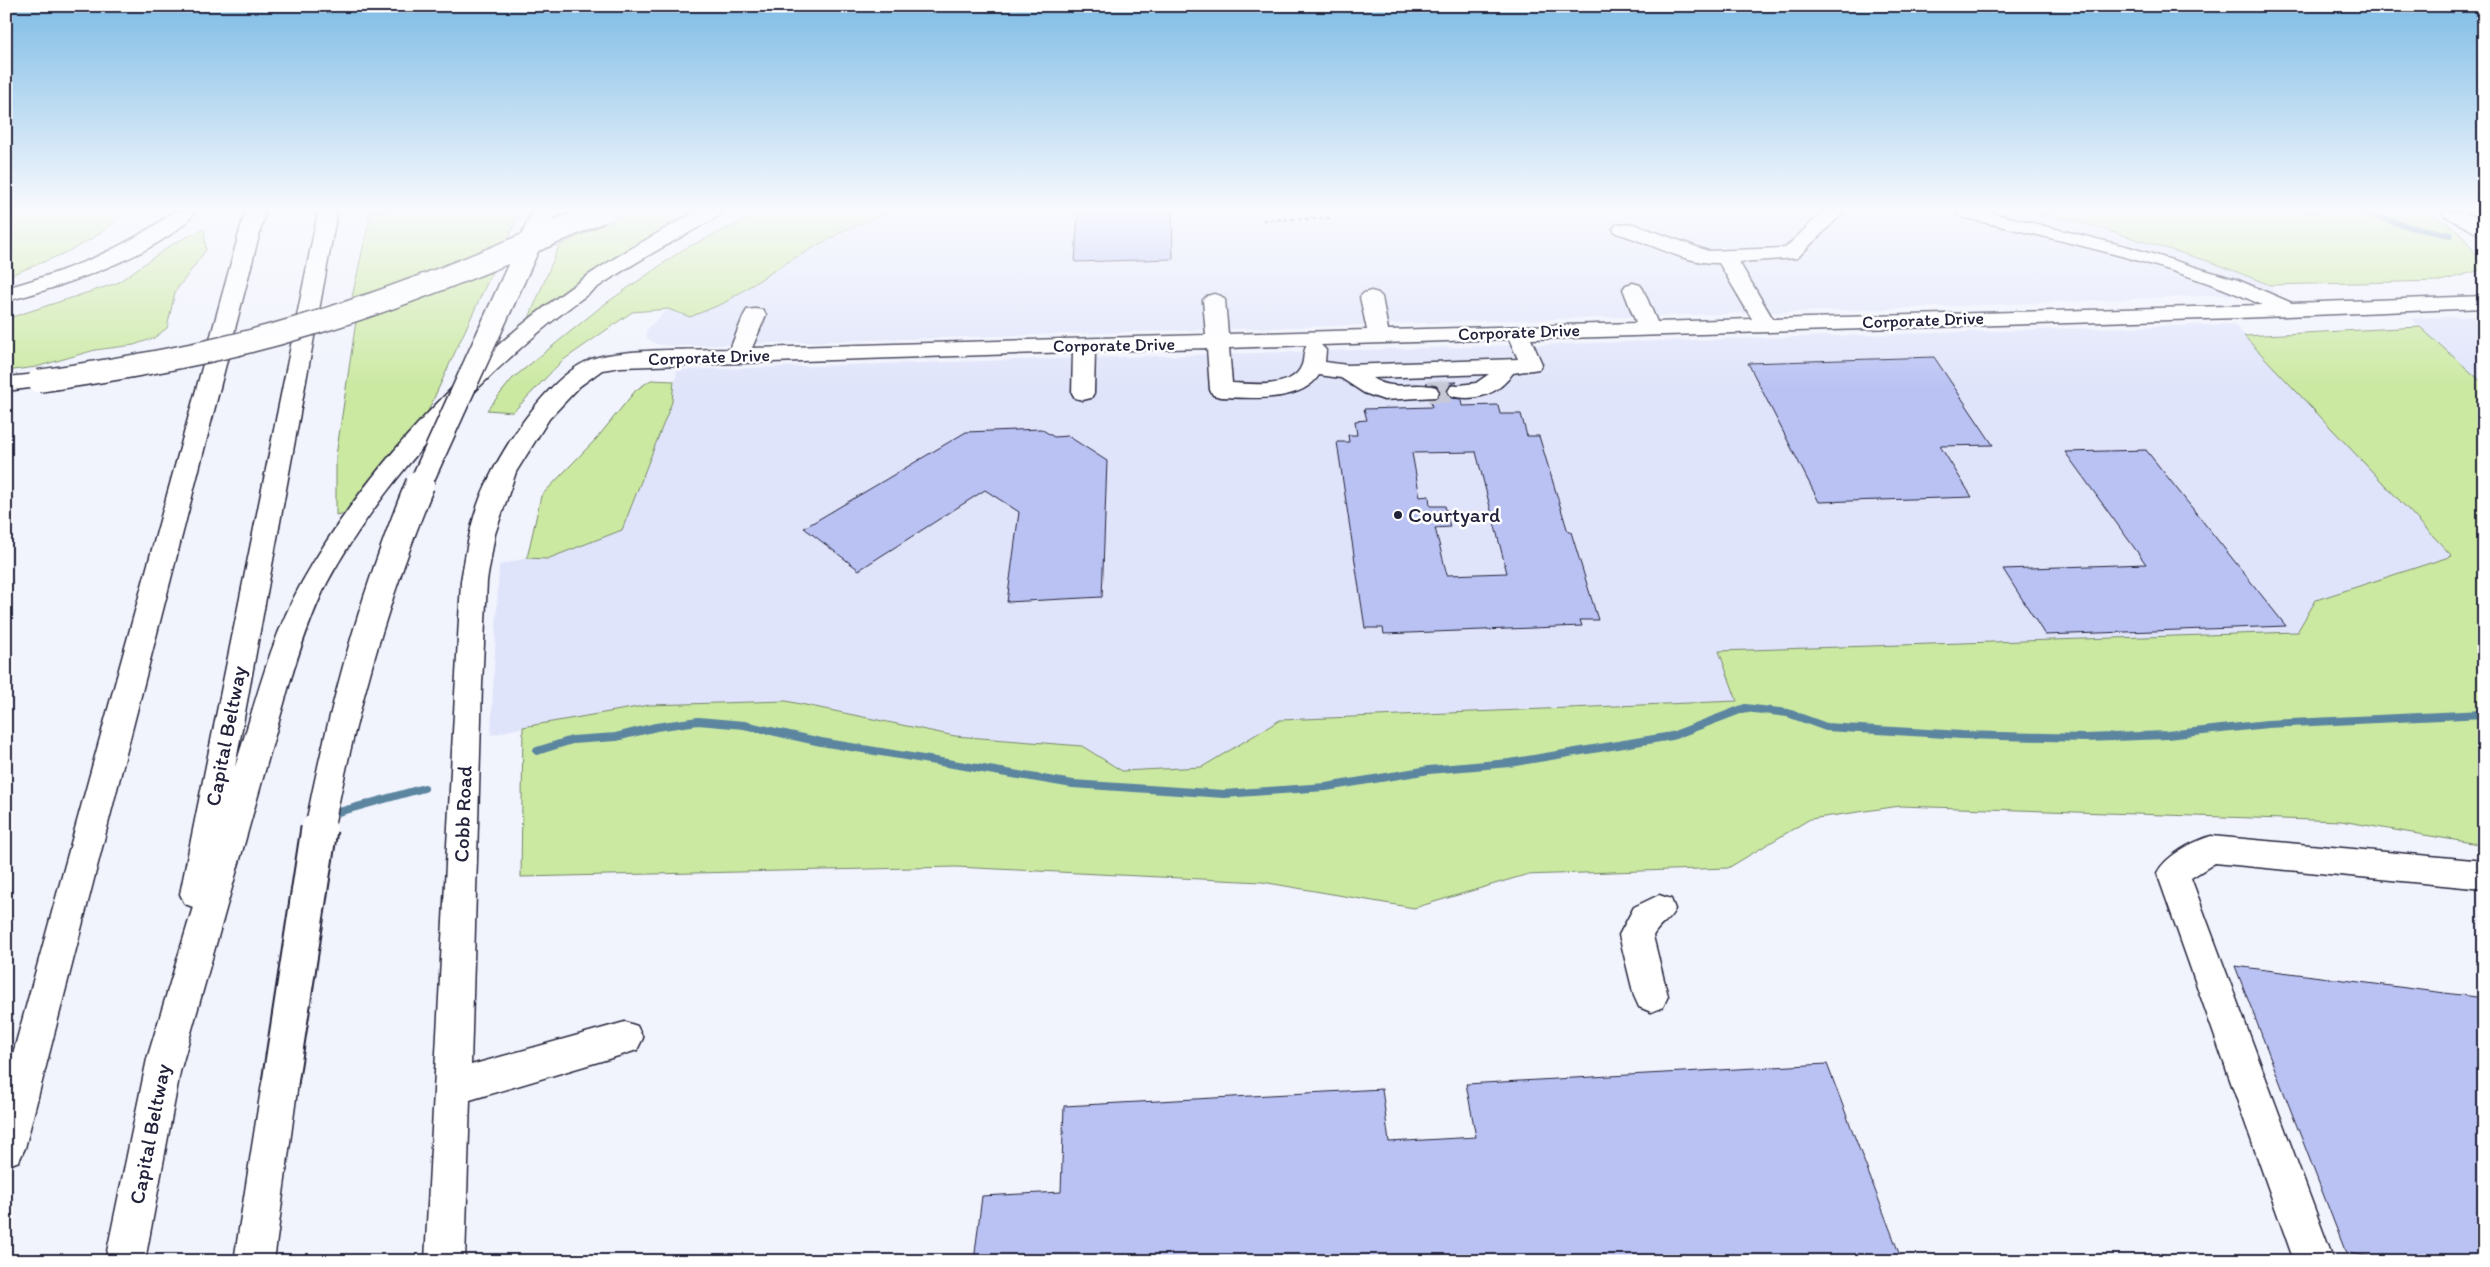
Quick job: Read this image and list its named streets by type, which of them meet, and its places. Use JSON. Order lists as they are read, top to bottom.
{
  "streets": {
    "main road": ["Corporate Drive", "Capital Beltway", "Cobb Road"]
  },
  "crossings": [
    ["Corporate Drive", "Cobb Road"]
  ],
  "places": ["Courtyard"]
}
